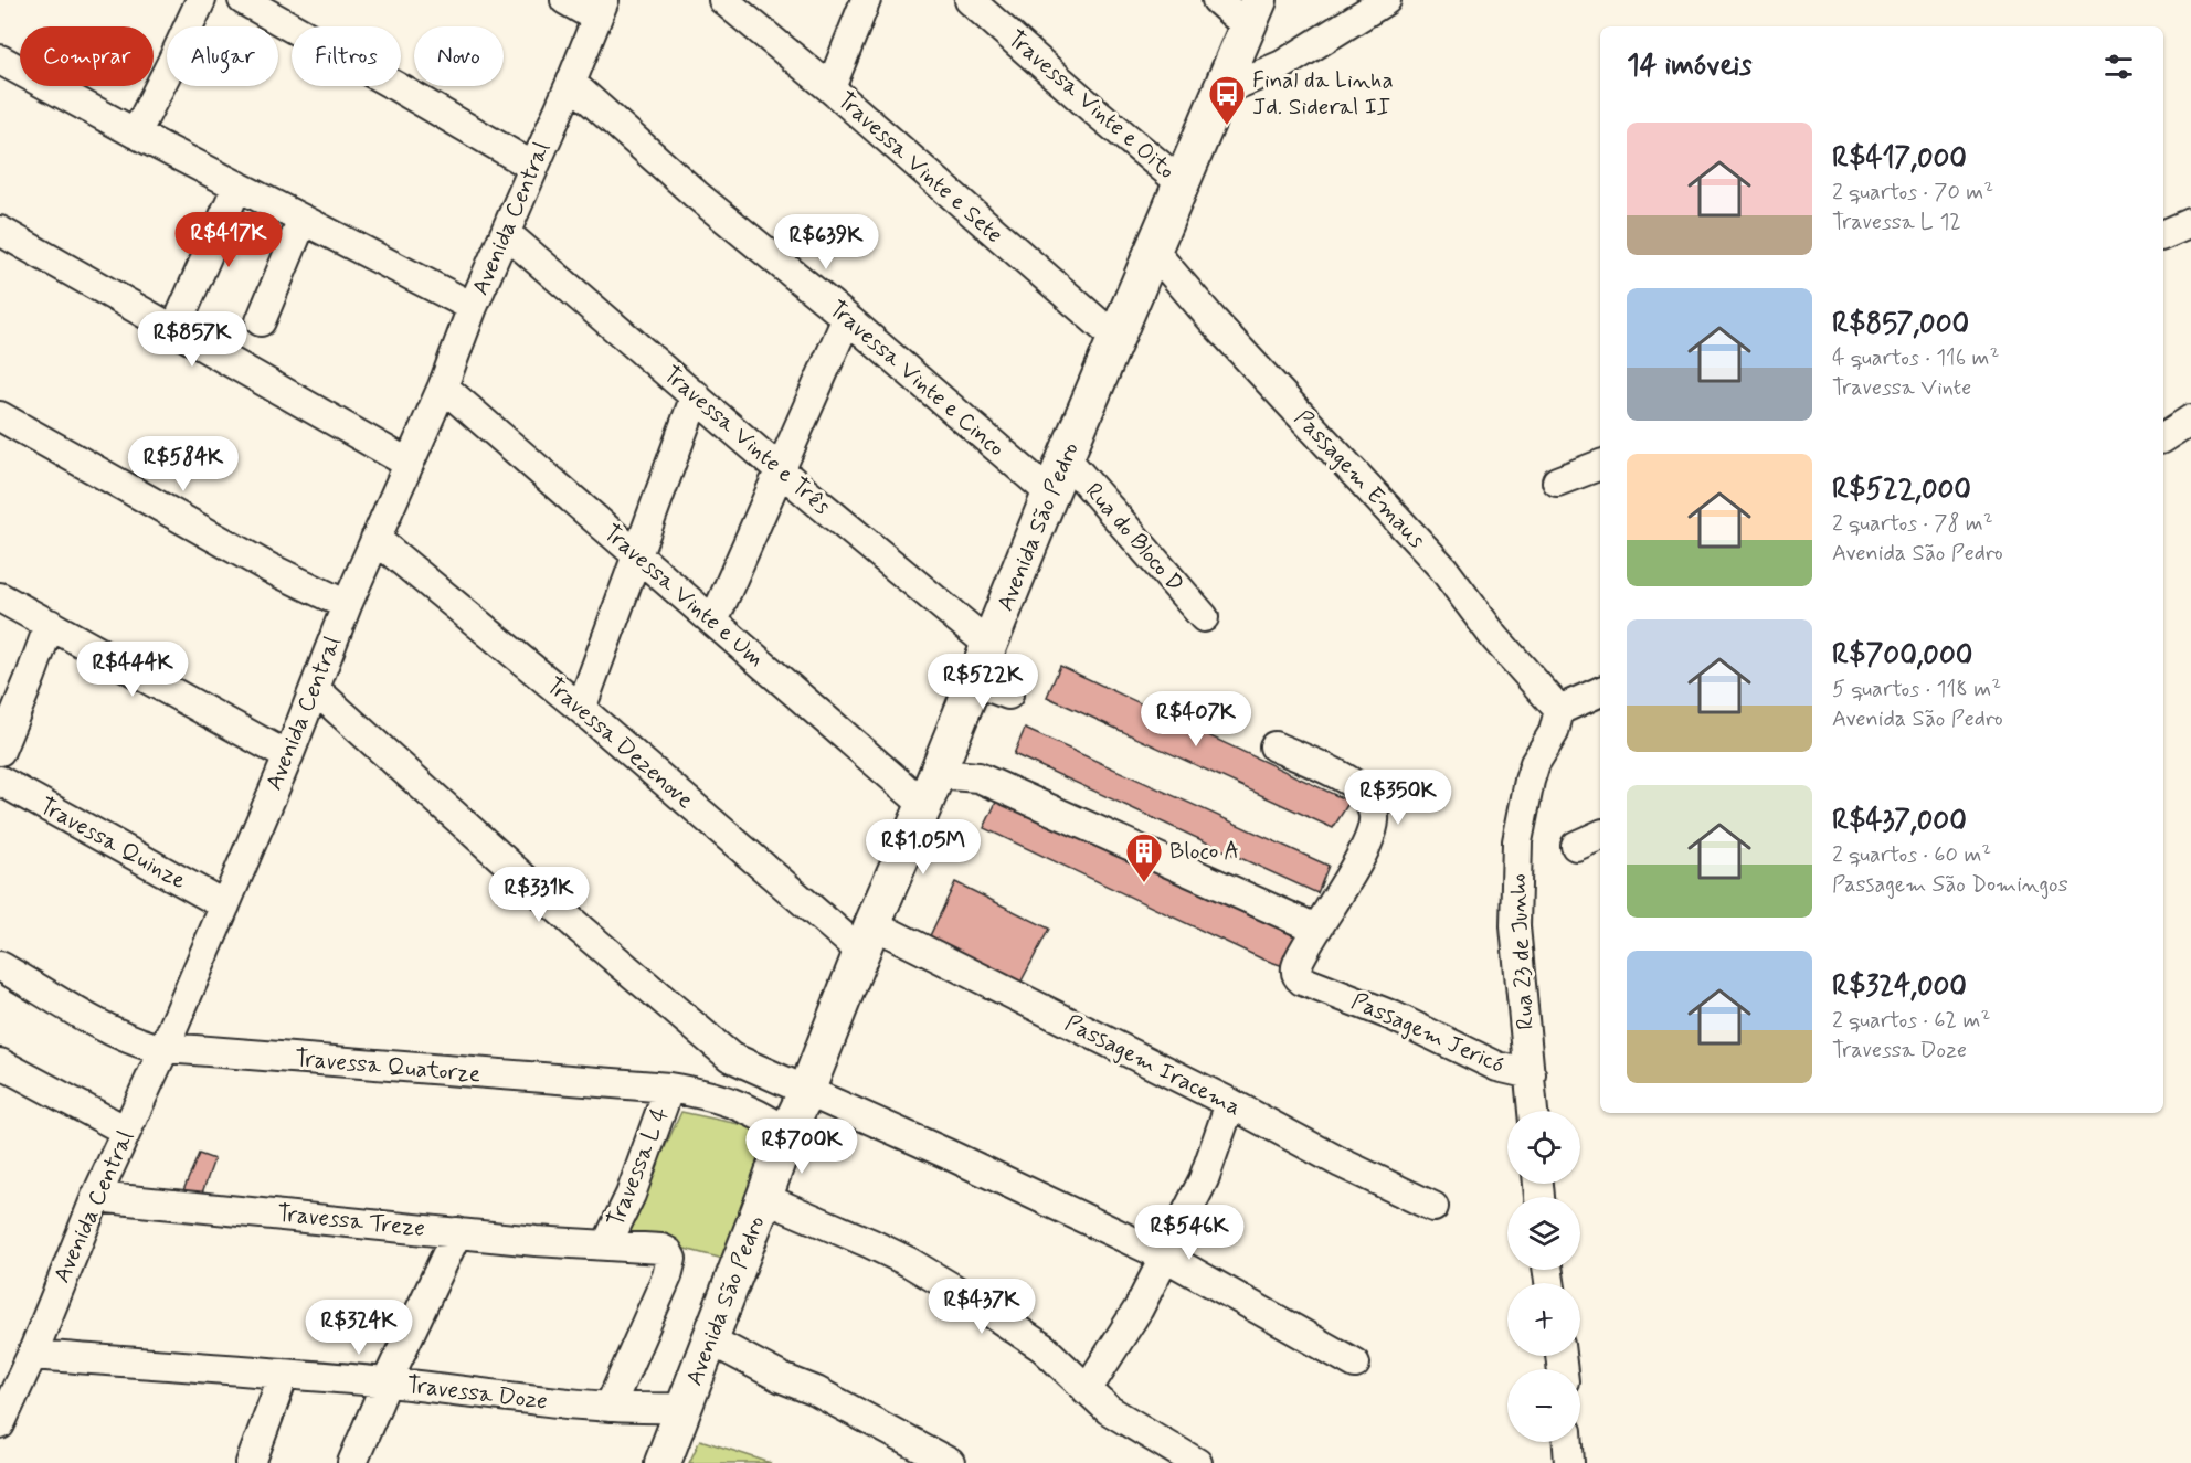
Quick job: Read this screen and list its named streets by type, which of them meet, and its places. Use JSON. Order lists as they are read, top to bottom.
{
  "streets": {
    "main road": ["Avenida São Pedro"],
    "street": [
      "Travessa Vinte e Oito",
      "Travessa Vinte e Sete",
      "Avenida Central",
      "Travessa Vinte e Cinco",
      "Travessa Vinte e Três",
      "Passagem Emaus",
      "Rua do Bloco D",
      "Travessa Vinte e Um",
      "Travessa Dezenove",
      "Travessa Quinze",
      "Rua 23 de Junho",
      "Passagem Jericó",
      "Passagem Iracema",
      "Travessa Quatorze",
      "Travessa L 4",
      "Travessa Treze",
      "Travessa Doze"
    ]
  },
  "crossings": [
    ["Travessa Vinte e Oito", "Avenida São Pedro"],
    ["Travessa Vinte e Sete", "Avenida São Pedro"],
    ["Avenida Central", "Travessa Vinte e Cinco"],
    ["Avenida Central", "Travessa Vinte e Três"],
    ["Avenida Central", "Travessa Vinte e Um"],
    ["Avenida Central", "Travessa Dezenove"],
    ["Avenida Central", "Travessa Quinze"],
    ["Avenida Central", "Travessa Quatorze"],
    ["Avenida Central", "Travessa Treze"],
    ["Avenida Central", "Travessa Doze"],
    ["Travessa Vinte e Cinco", "Avenida São Pedro"],
    ["Travessa Vinte e Três", "Avenida São Pedro"],
    ["Passagem Emaus", "Avenida São Pedro"],
    ["Passagem Emaus", "Rua 23 de Junho"],
    ["Avenida São Pedro", "Rua do Bloco D"],
    ["Avenida São Pedro", "Travessa Vinte e Um"],
    ["Avenida São Pedro", "Travessa Dezenove"],
    ["Avenida São Pedro", "Passagem Iracema"],
    ["Avenida São Pedro", "Travessa Quatorze"],
    ["Avenida São Pedro", "Travessa Doze"],
    ["Travessa Dezenove", "Passagem Iracema"],
    ["Rua 23 de Junho", "Passagem Jericó"],
    ["Travessa Quatorze", "Travessa L 4"],
    ["Travessa L 4", "Travessa Treze"],
    ["Travessa Treze", "Travessa Doze"]
  ],
  "places": {
    "bus stop": ["Final da Linha Jd. Sideral II"],
    "building": ["Bloco A"]
  },
  "page": {
    "chip": [
      "Comprar",
      "Alugar",
      "Filtros",
      "Novo"
    ],
    "heading": "14 imóveis",
    "list": [
      {
        "name": "R$417,000",
        "note": "2 quartos · 70 m² · Travessa L 12"
      },
      {
        "name": "R$857,000",
        "note": "4 quartos · 116 m² · Travessa Vinte"
      },
      {
        "name": "R$522,000",
        "note": "2 quartos · 78 m² · Avenida São Pedro"
      },
      {
        "name": "R$700,000",
        "note": "5 quartos · 118 m² · Avenida São Pedro"
      },
      {
        "name": "R$437,000",
        "note": "2 quartos · 60 m² · Passagem São Domingos"
      },
      {
        "name": "R$324,000",
        "note": "2 quartos · 62 m² · Travessa Doze"
      }
    ],
    "price": [
      "R$417K",
      "R$639K",
      "R$857K",
      "R$584K",
      "R$444K",
      "R$522K",
      "R$407K",
      "R$350K",
      "R$1.05M",
      "R$331K",
      "R$700K",
      "R$546K",
      "R$437K",
      "R$324K"
    ],
    "map_buttons": ["+", "−"]
  }
}
